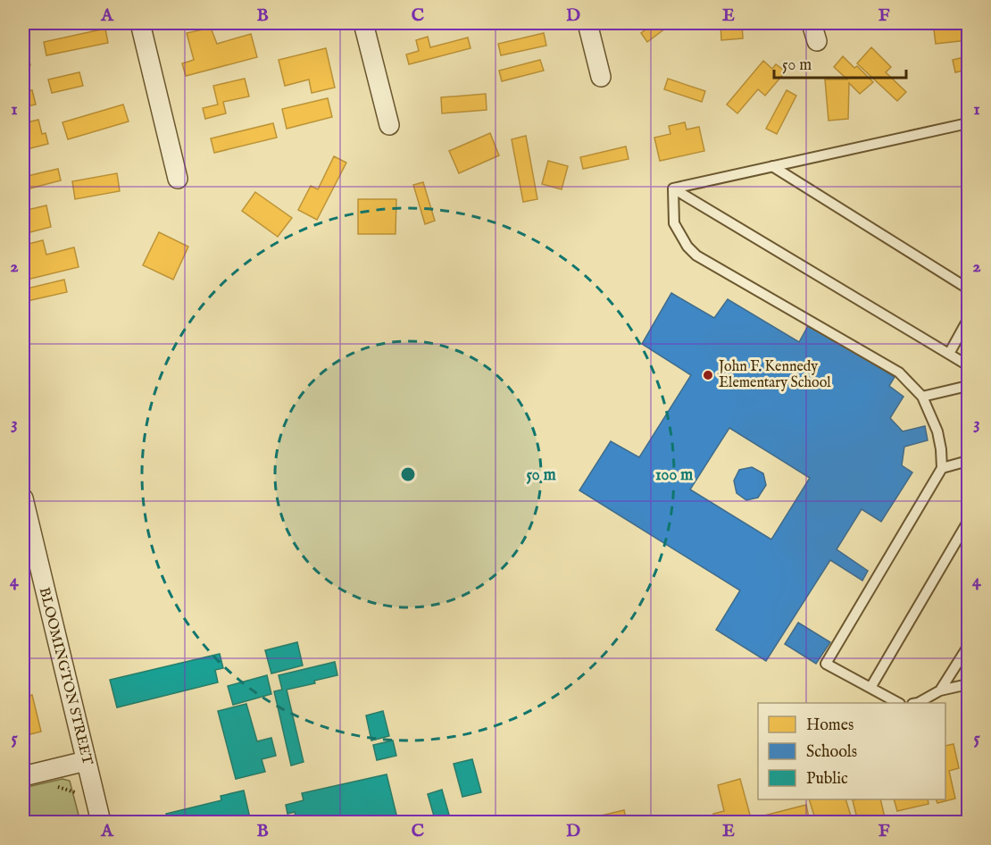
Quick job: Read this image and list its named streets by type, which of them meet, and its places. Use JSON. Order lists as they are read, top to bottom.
{
  "streets": {
    "street": ["BLOOMINGTON STREET"]
  },
  "places": ["John F. Kennedy Elementary School"],
  "legend": ["Homes", "Schools", "Public"],
  "scale_bar": "50 m",
  "grid": {
    "columns": [
      "A",
      "B",
      "C",
      "D",
      "E",
      "F"
    ],
    "rows": [
      "1",
      "2",
      "3",
      "4",
      "5"
    ]
  },
  "rings": ["50 m", "100 m"]
}
